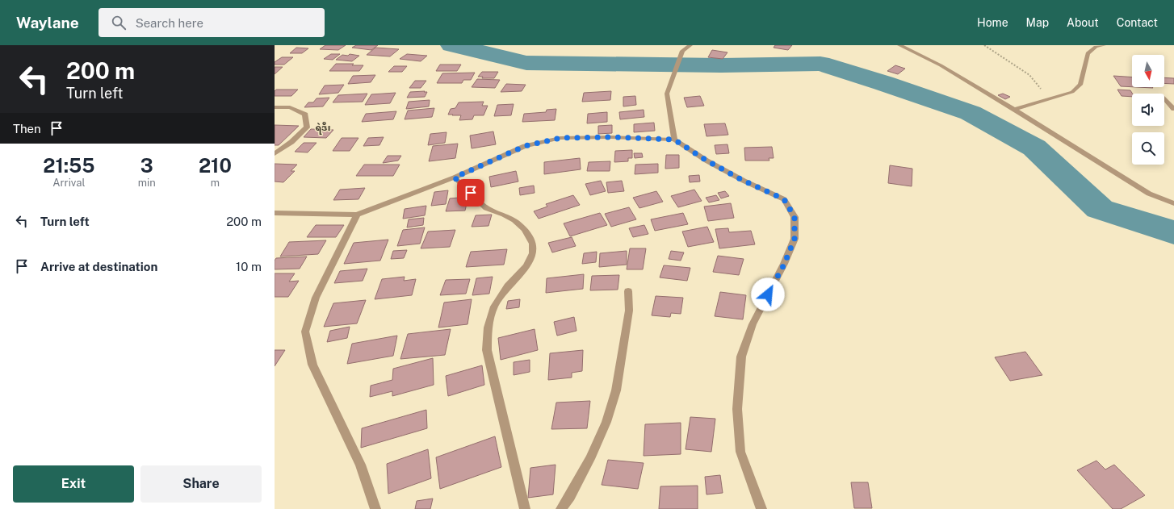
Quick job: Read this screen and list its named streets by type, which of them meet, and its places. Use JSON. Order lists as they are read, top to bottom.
{
  "districts": ["ရဲဒီး"],
  "north": "bottom",
  "page": {
    "header": "Waylane",
    "search": "Search here",
    "nav": [
      "Home",
      "Map",
      "About",
      "Contact"
    ],
    "turn": ["200 m", "Turn left"],
    "then": "Then",
    "eta": [
      "21:55",
      "Arrival",
      "3",
      "min",
      "210",
      "m"
    ],
    "list": [
      {
        "name": "Turn left",
        "value": "200 m"
      },
      {
        "name": "Arrive at destination",
        "value": "10 m"
      }
    ],
    "buttons": ["Exit", "Share"]
  }
}
